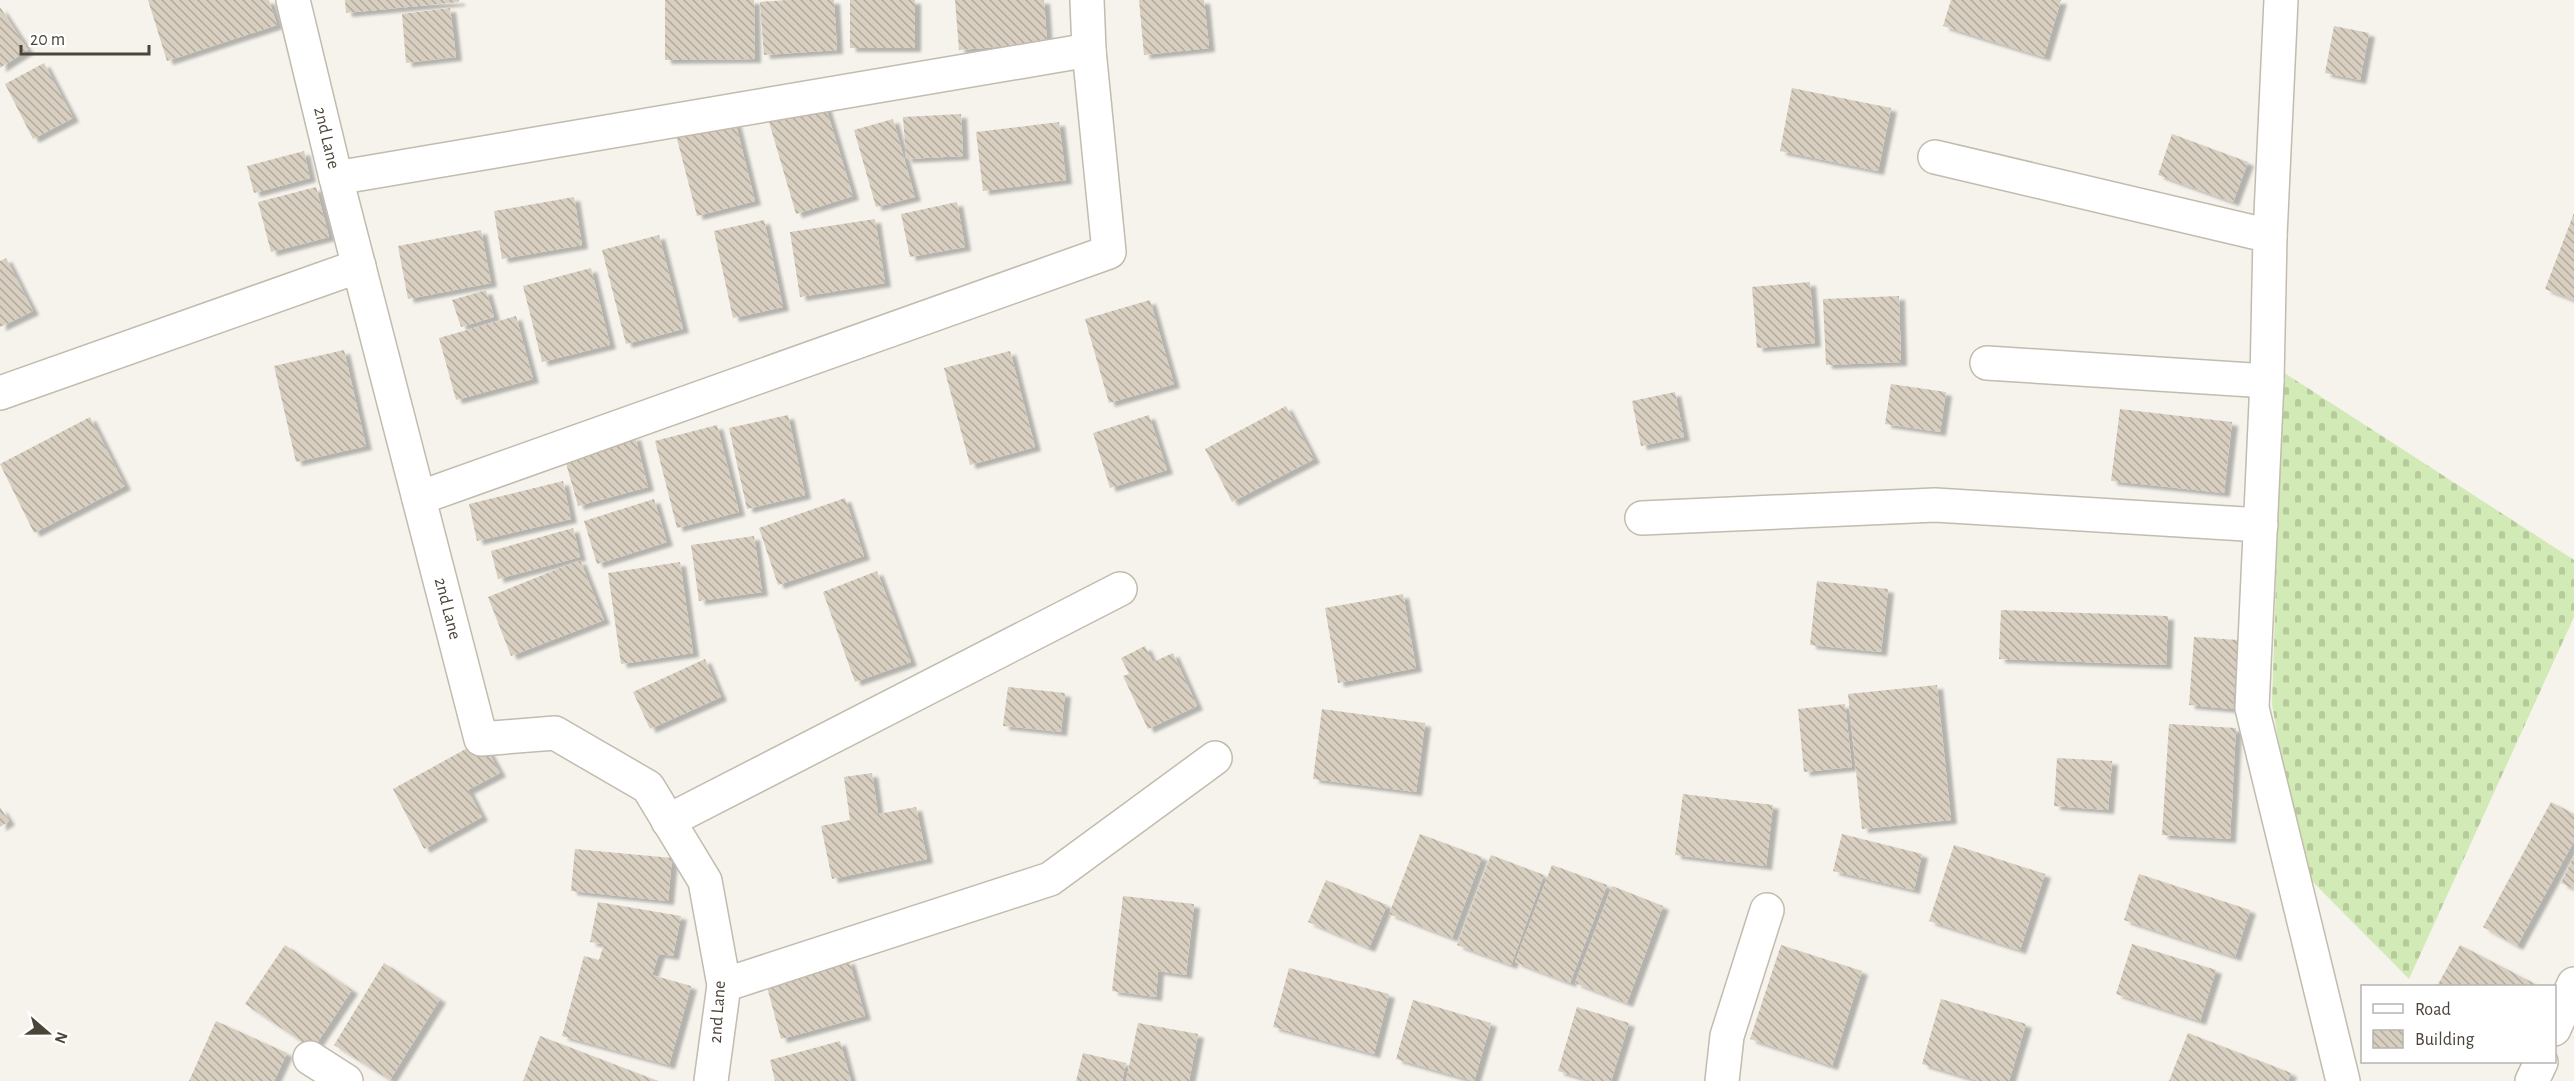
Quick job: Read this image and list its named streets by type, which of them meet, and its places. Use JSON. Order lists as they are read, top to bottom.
{
  "streets": {
    "street": ["2nd Lane"]
  },
  "legend": ["Road", "Building"],
  "scale_bar": "20 m",
  "north": "right"
}
